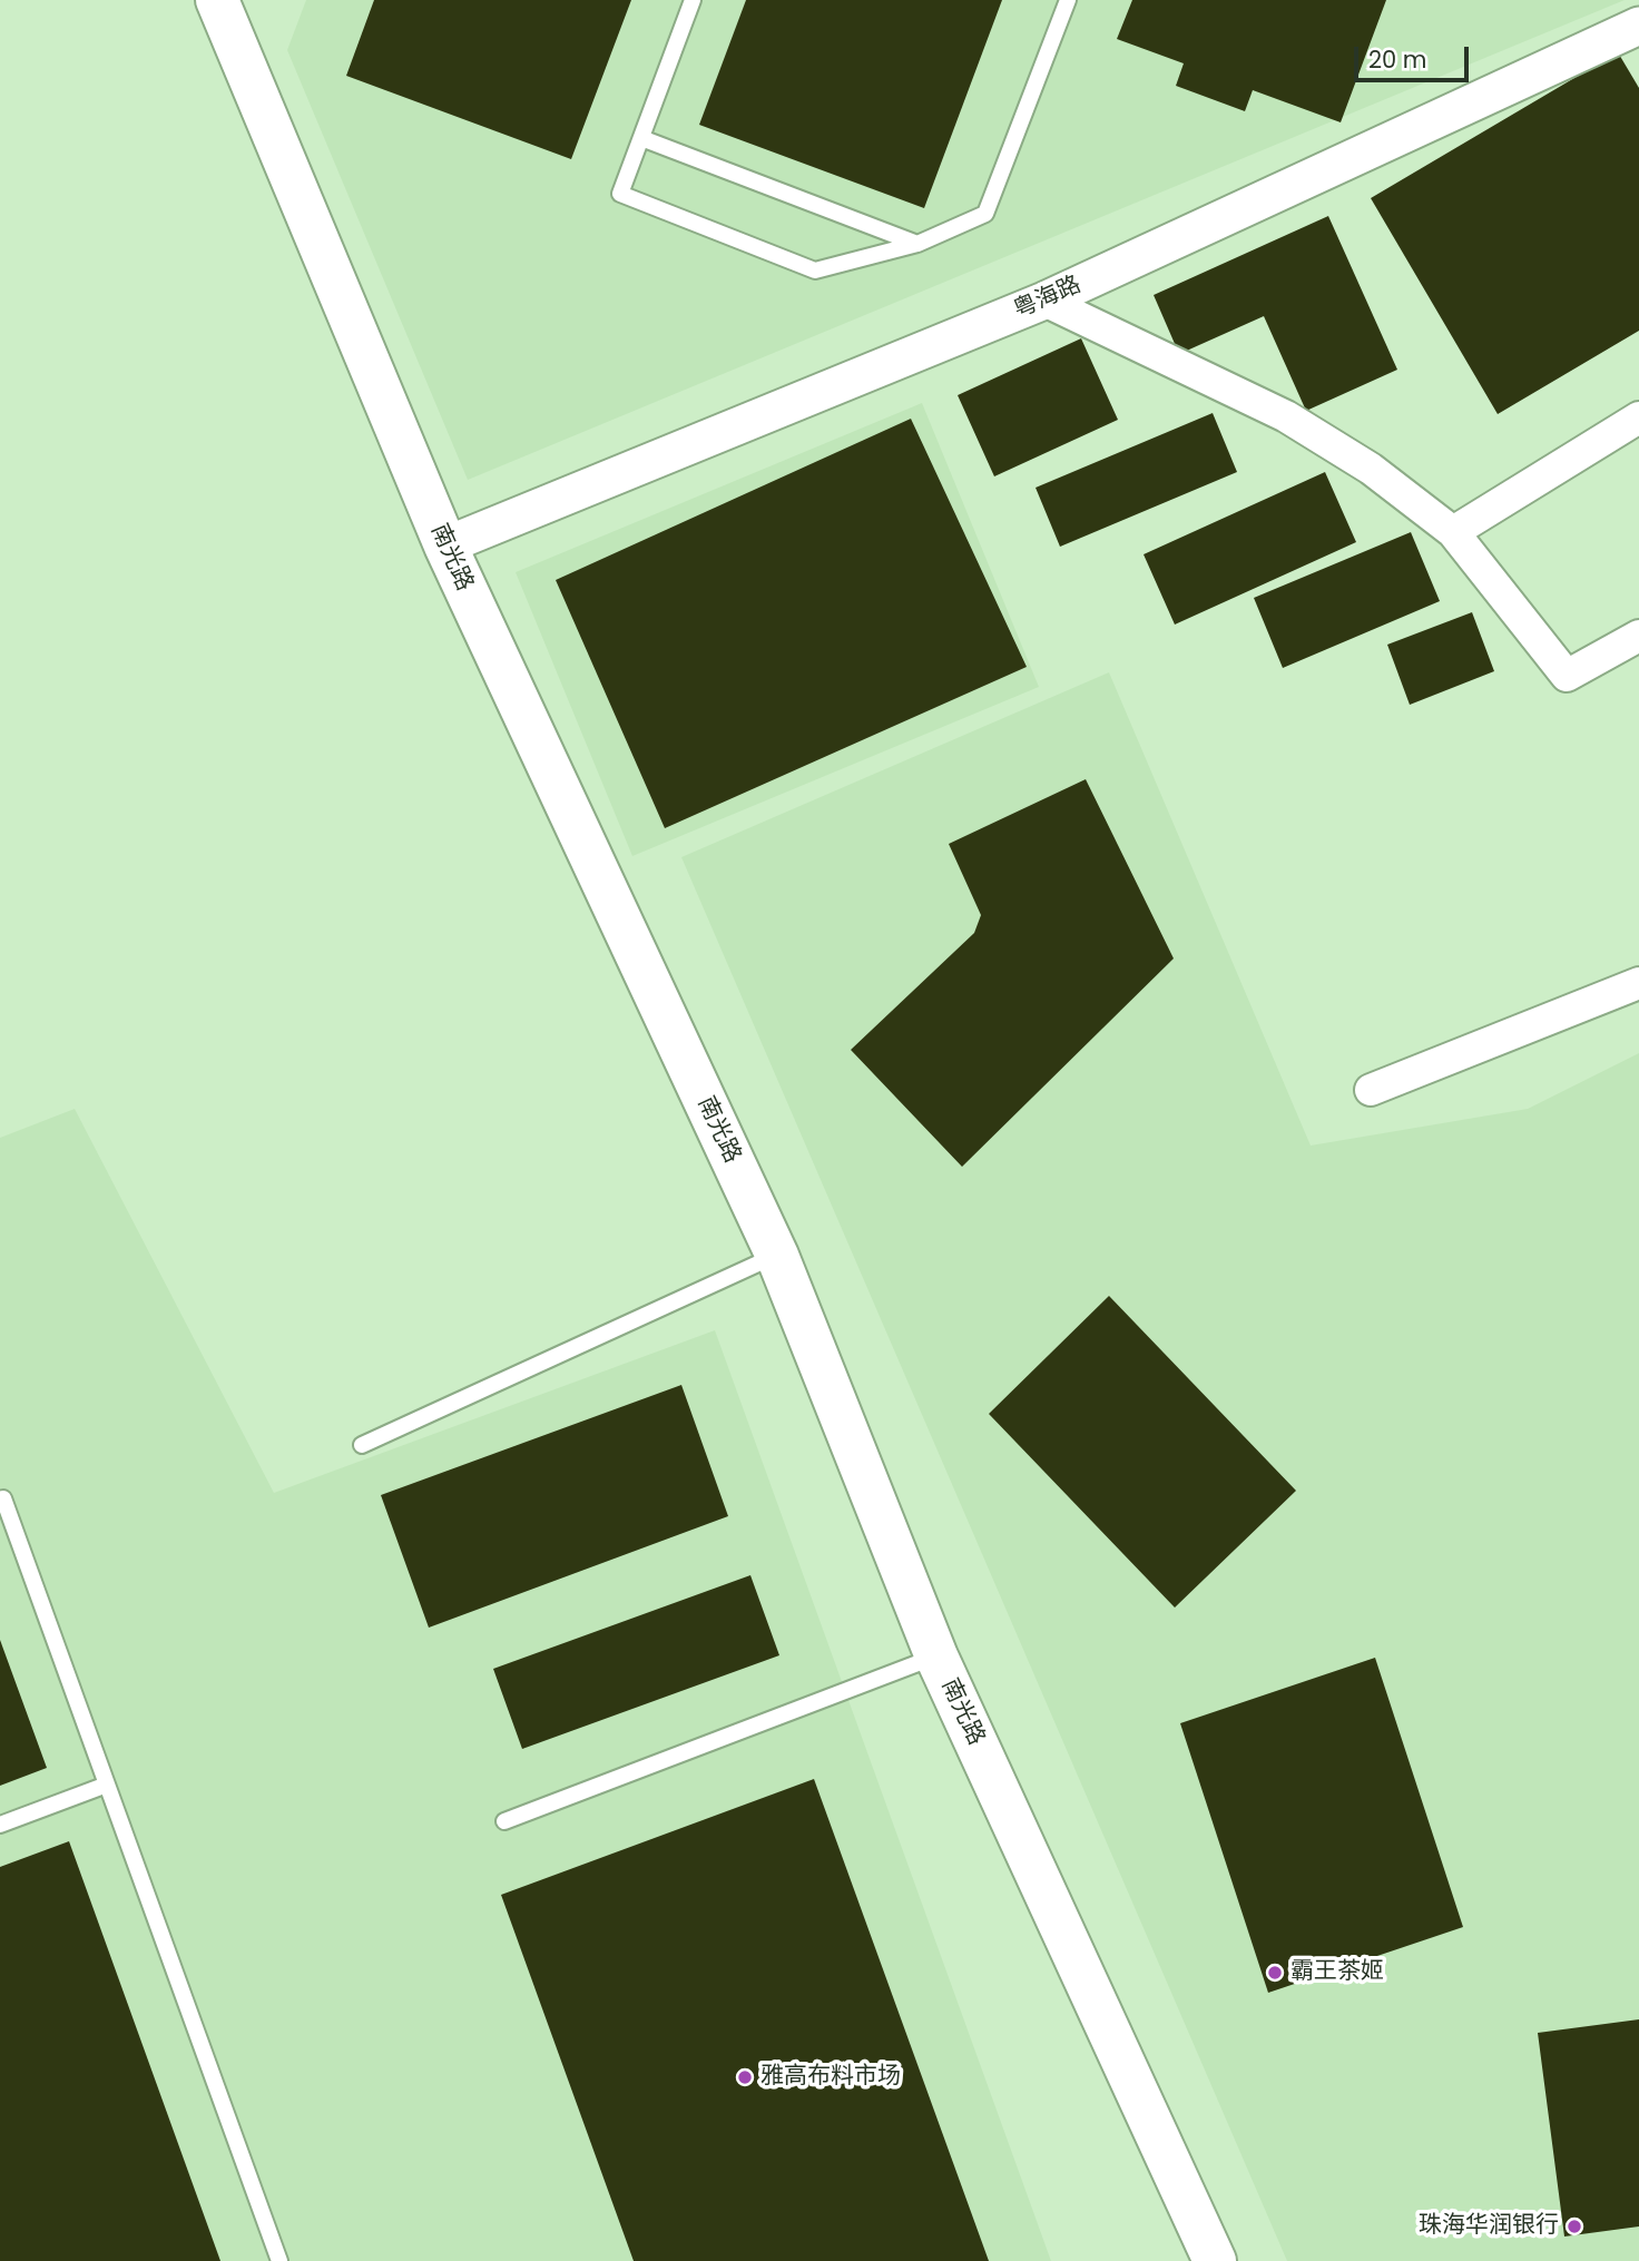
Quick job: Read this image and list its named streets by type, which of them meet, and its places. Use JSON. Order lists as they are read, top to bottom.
{
  "streets": {
    "main road": ["南光路"],
    "street": ["粤海路"]
  },
  "crossings": [
    ["粤海路", "南光路"]
  ],
  "places": ["霸王茶姬", "雅高布料市场", "珠海华润银行"],
  "scale_bar": "20 m"
}
